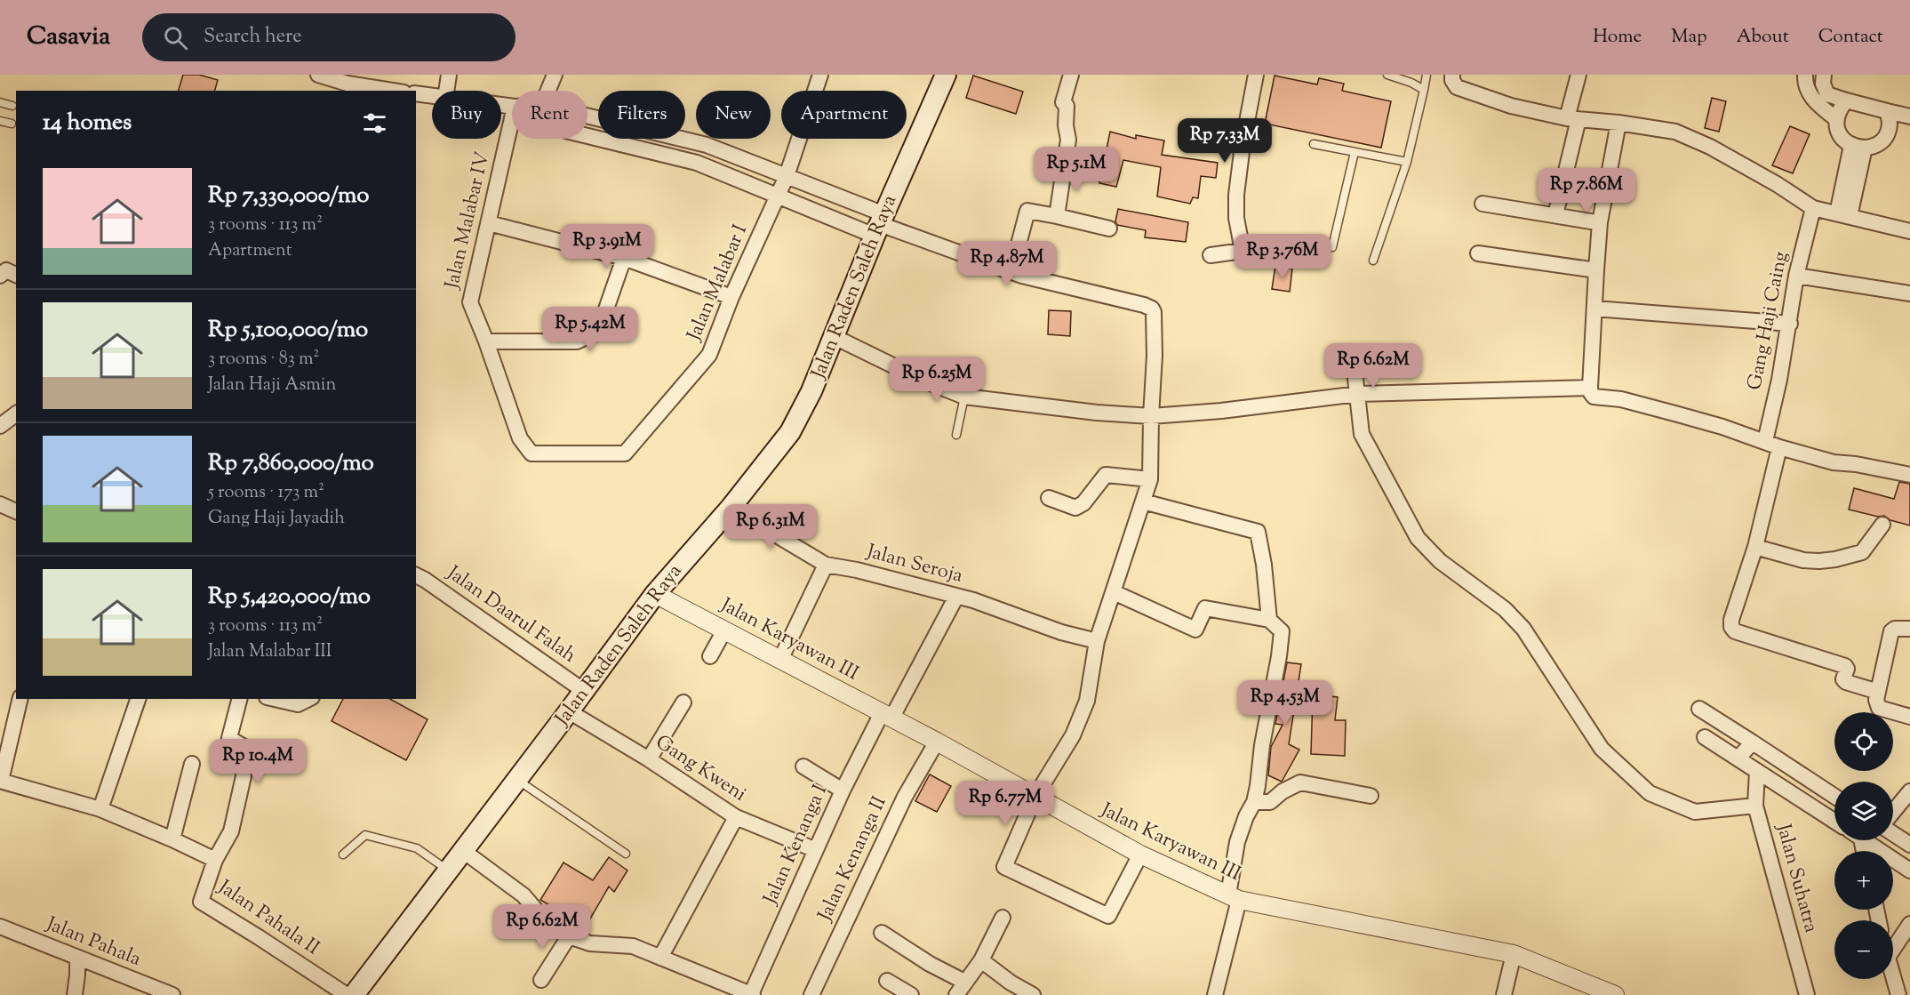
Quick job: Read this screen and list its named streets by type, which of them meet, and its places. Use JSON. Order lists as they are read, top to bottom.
{
  "streets": {
    "main road": ["Jalan Raden Saleh Raya"],
    "street": [
      "Jalan Malabar IV",
      "Jalan Malabar I",
      "Gang Haji Caing",
      "Jalan Seroja",
      "Jalan Daarul Falah",
      "Jalan Karyawan III",
      "Gang Kweni",
      "Jalan Kenanga I",
      "Jalan Kenanga II",
      "Jalan Suhatra",
      "Jalan Pahala II",
      "Jalan Pahala"
    ]
  },
  "crossings": [
    ["Jalan Malabar IV", "Jalan Malabar I"],
    ["Jalan Raden Saleh Raya", "Jalan Seroja"],
    ["Jalan Raden Saleh Raya", "Jalan Daarul Falah"],
    ["Jalan Raden Saleh Raya", "Jalan Karyawan III"],
    ["Jalan Raden Saleh Raya", "Gang Kweni"],
    ["Jalan Seroja", "Jalan Kenanga I"],
    ["Jalan Karyawan III", "Jalan Kenanga I"],
    ["Jalan Karyawan III", "Jalan Kenanga II"],
    ["Gang Kweni", "Jalan Kenanga I"]
  ],
  "page": {
    "header": "Casavia",
    "search": "Search here",
    "nav": [
      "Home",
      "Map",
      "About",
      "Contact"
    ],
    "chip": [
      "Buy",
      "Rent",
      "Filters",
      "New",
      "Apartment"
    ],
    "heading": "14 homes",
    "price": [
      "Rp 7.33M",
      "Rp 5.1M",
      "Rp 7.86M",
      "Rp 3.91M",
      "Rp 3.76M",
      "Rp 4.87M",
      "Rp 5.42M",
      "Rp 6.62M",
      "Rp 6.25M",
      "Rp 6.31M",
      "Rp 4.53M",
      "Rp 10.4M",
      "Rp 6.77M",
      "Rp 6.62M"
    ],
    "list": [
      {
        "name": "Rp 7,330,000/mo",
        "note": "3 rooms · 113 m² · Apartment"
      },
      {
        "name": "Rp 5,100,000/mo",
        "note": "3 rooms · 83 m² · Jalan Haji Asmin"
      },
      {
        "name": "Rp 7,860,000/mo",
        "note": "5 rooms · 173 m² · Gang Haji Jayadih"
      },
      {
        "name": "Rp 5,420,000/mo",
        "note": "3 rooms · 113 m² · Jalan Malabar III"
      }
    ],
    "map_buttons": ["+", "−"]
  }
}
